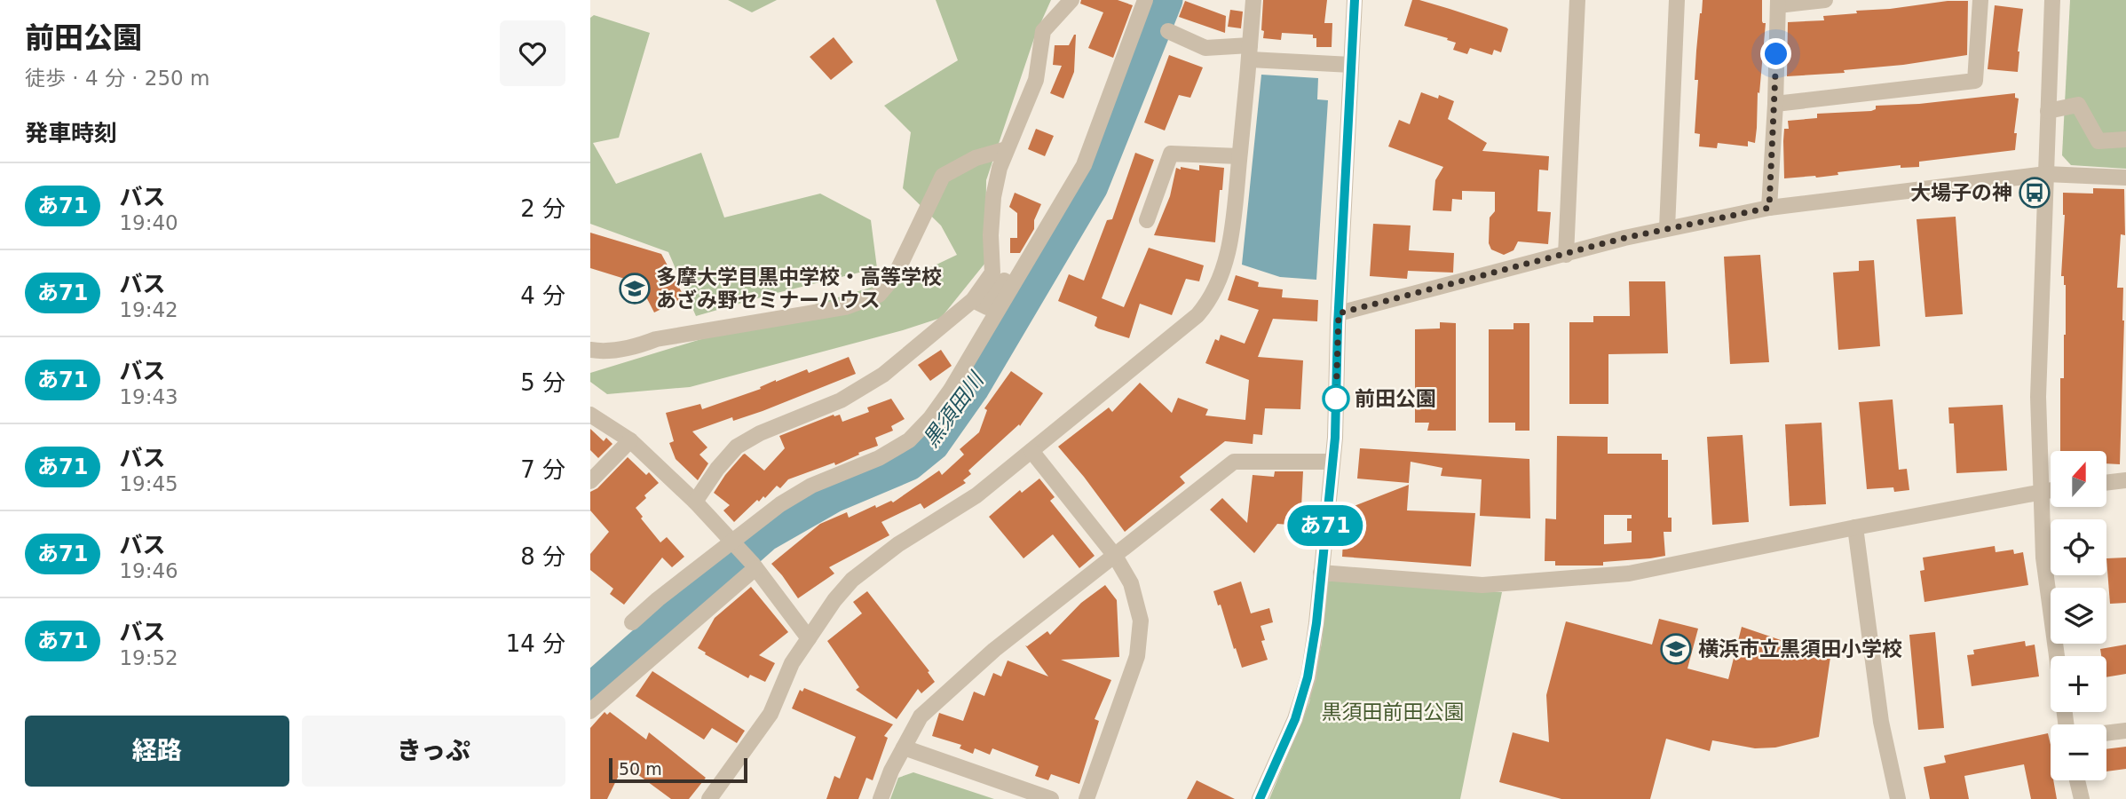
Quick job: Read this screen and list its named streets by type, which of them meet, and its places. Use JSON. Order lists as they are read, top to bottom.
{
  "water": ["黒須田川"],
  "parks": ["黒須田前田公園"],
  "places": {
    "bus stop": ["大場子の神"],
    "school or university": ["多摩大学目黒中学校・高等学校 あざみ野セミナーハウス", "横浜市立黒須田小学校"],
    "other": ["前田公園"]
  },
  "lines": ["bus line あ71"],
  "scale_bar": "50 m",
  "north": "top",
  "page": {
    "heading": [
      ["前田公園", "徒歩 · 4 分 · 250 m"],
      "発車時刻"
    ],
    "on_map": "あ71",
    "list": [
      {
        "mark": "あ71",
        "name": "バス",
        "note": "19:40",
        "value": "2 分"
      },
      {
        "mark": "あ71",
        "name": "バス",
        "note": "19:42",
        "value": "4 分"
      },
      {
        "mark": "あ71",
        "name": "バス",
        "note": "19:43",
        "value": "5 分"
      },
      {
        "mark": "あ71",
        "name": "バス",
        "note": "19:45",
        "value": "7 分"
      },
      {
        "mark": "あ71",
        "name": "バス",
        "note": "19:46",
        "value": "8 分"
      },
      {
        "mark": "あ71",
        "name": "バス",
        "note": "19:52",
        "value": "14 分"
      }
    ],
    "map_buttons": ["+", "−"],
    "buttons": ["経路", "きっぷ"],
    "scale": "50 m"
  }
}
